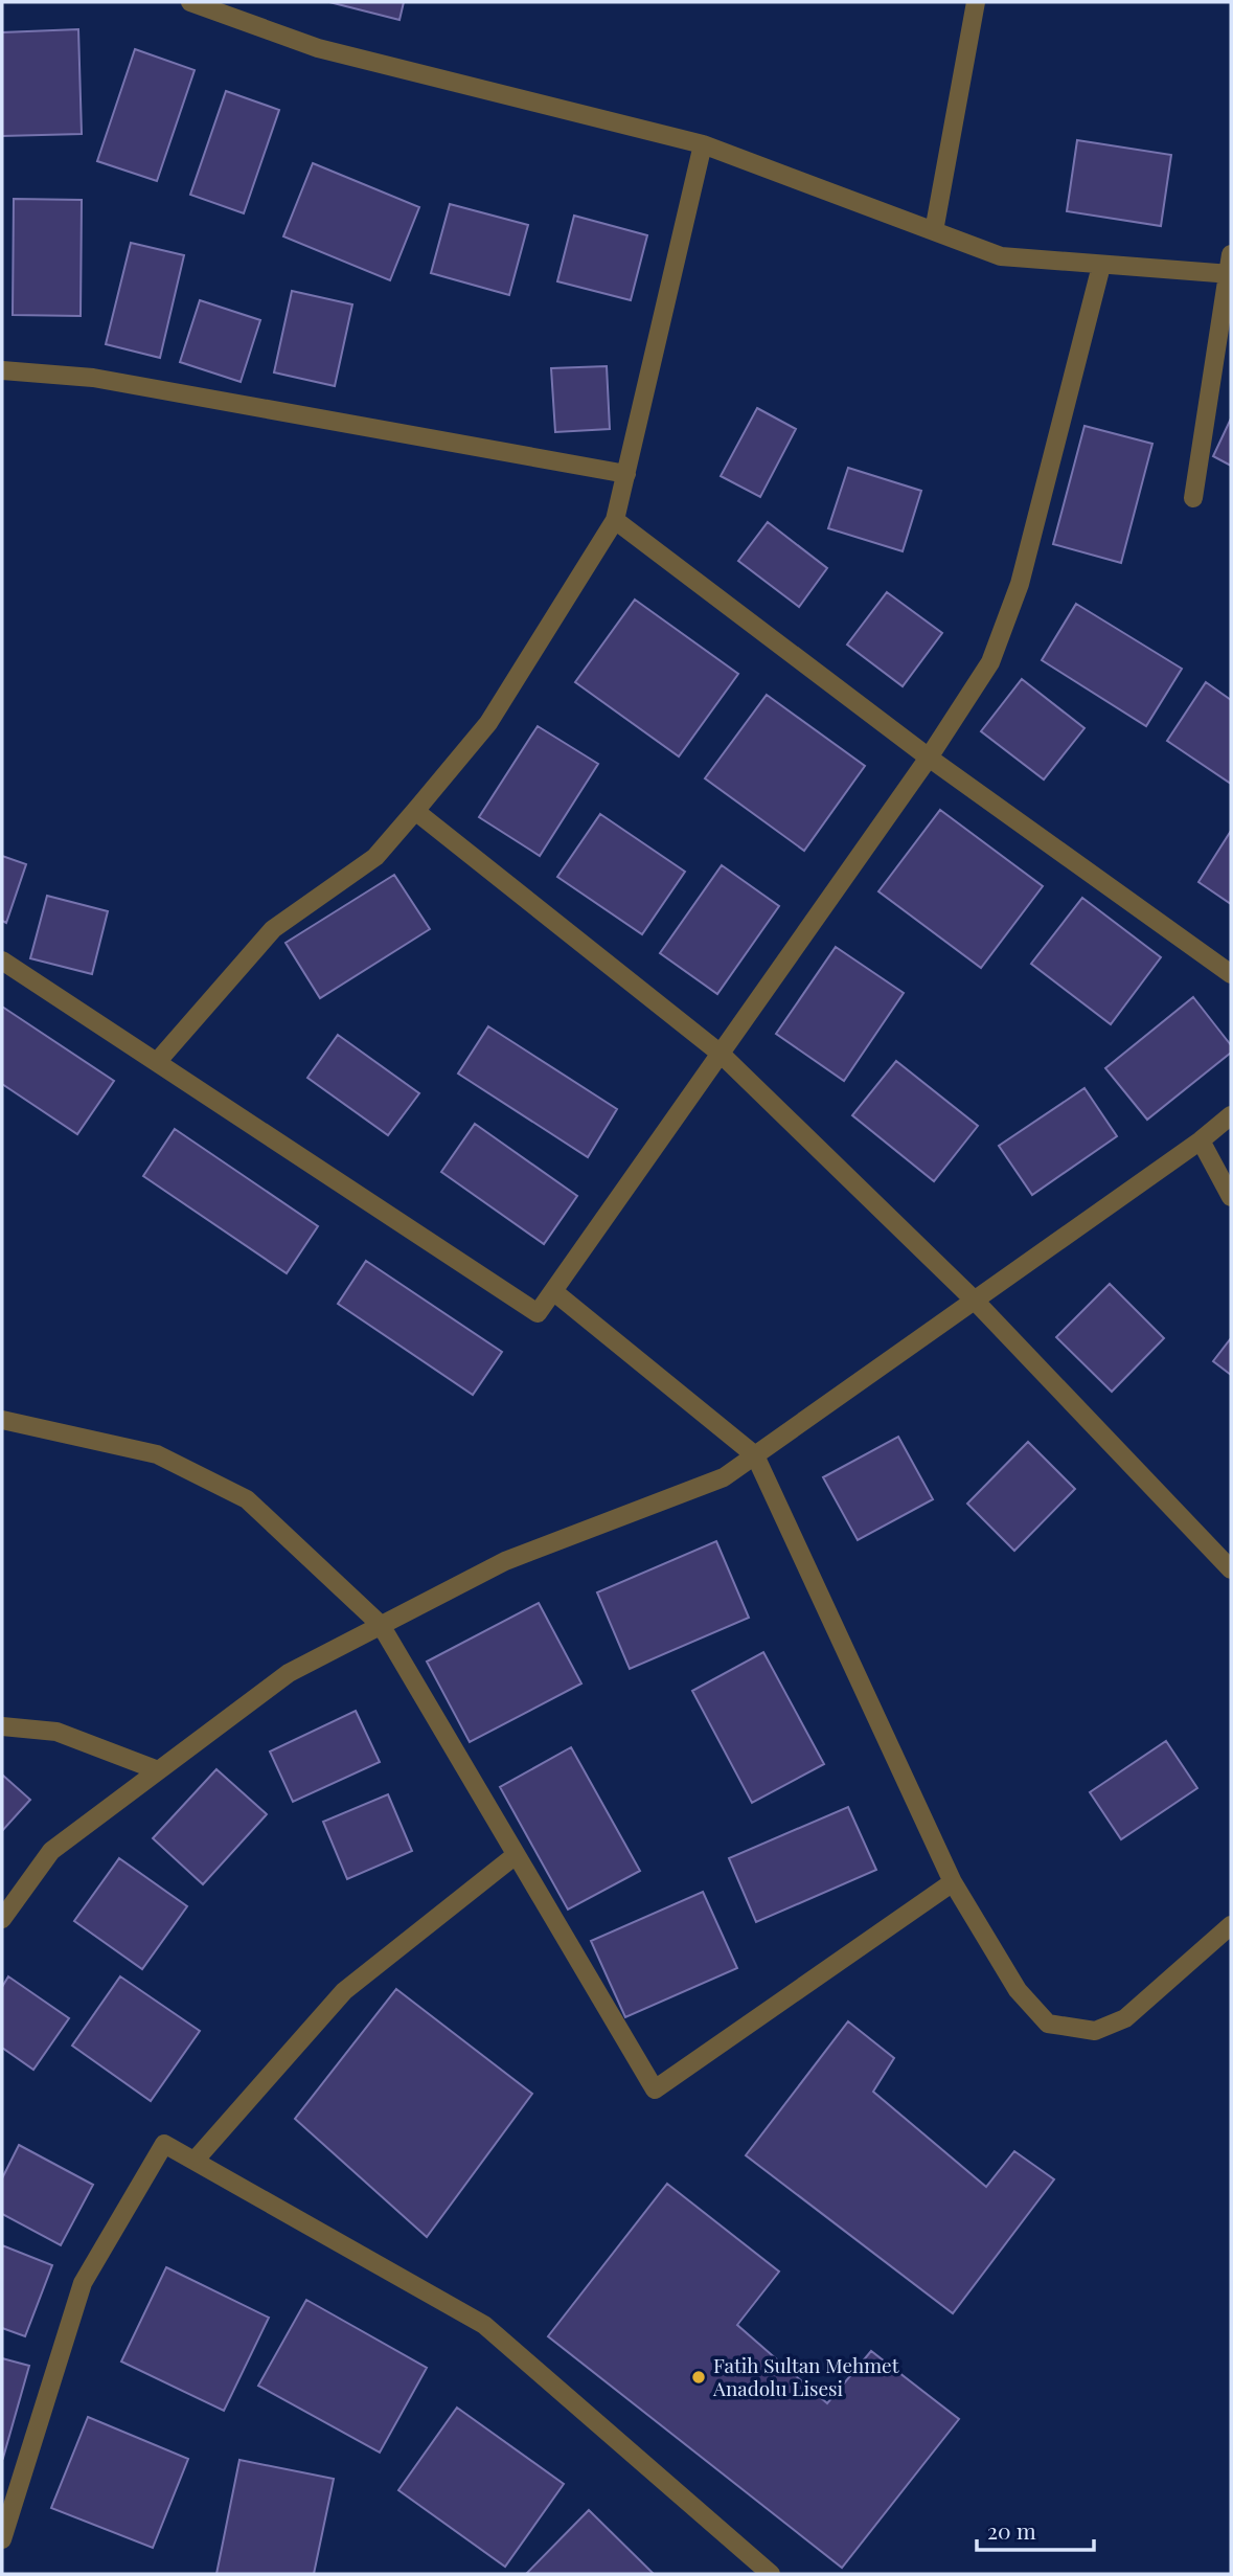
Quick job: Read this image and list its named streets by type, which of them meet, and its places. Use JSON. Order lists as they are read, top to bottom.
{
  "places": ["Fatih Sultan Mehmet Anadolu Lisesi"],
  "scale_bar": "20 m"
}
